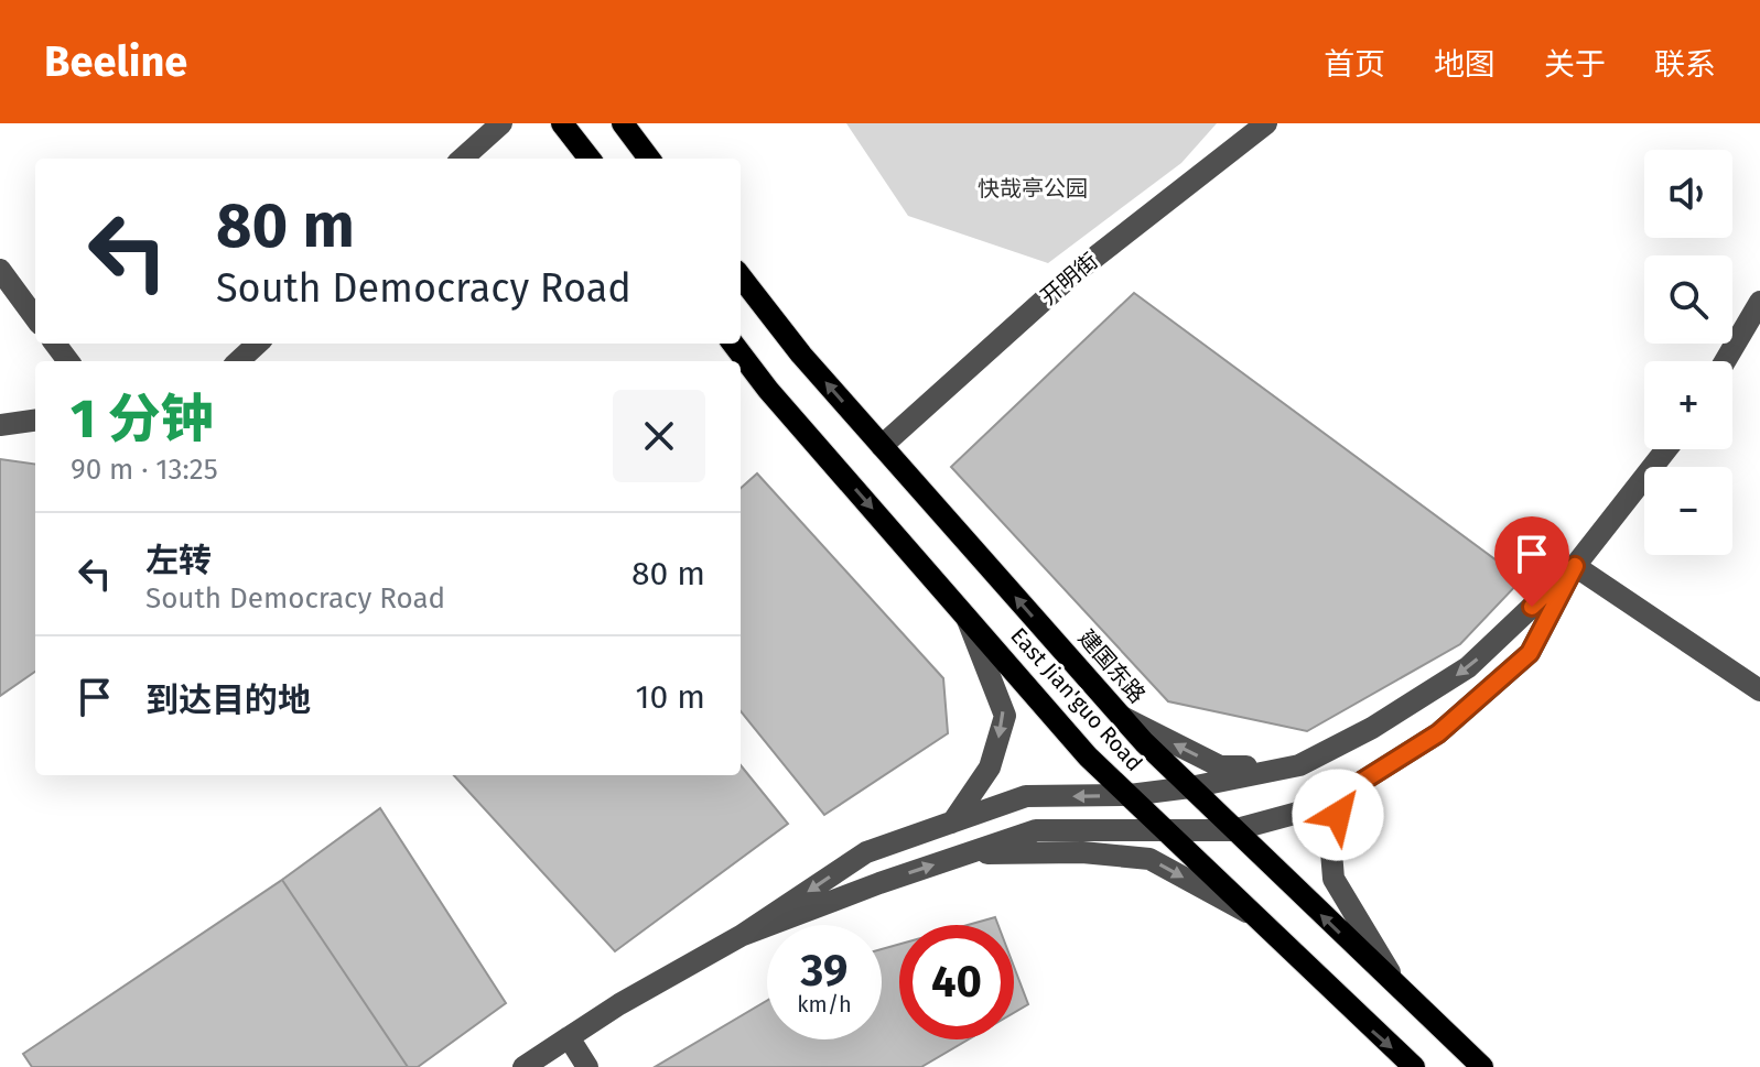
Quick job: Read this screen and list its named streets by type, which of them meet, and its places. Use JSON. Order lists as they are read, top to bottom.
{
  "streets": {
    "main road": ["建国东路", "East Jian'guo Road"],
    "street": ["开明街"]
  },
  "crossings": [
    ["开明街", "建国东路"]
  ],
  "one_way": ["建国东路", "East Jian'guo Road"],
  "parks": ["快哉亭公园"],
  "page": {
    "header": "Beeline",
    "nav": [
      "首页",
      "地图",
      "关于",
      "联系"
    ],
    "map_buttons": ["+", "−"],
    "turn": ["80 m", "South Democracy Road"],
    "heading": ["1 分钟", "90 m · 13:25"],
    "list": [
      {
        "name": "左转",
        "note": "South Democracy Road",
        "value": "80 m"
      },
      {
        "name": "到达目的地",
        "value": "10 m"
      }
    ],
    "speed": "39 km/h",
    "limit": "40"
  }
}
